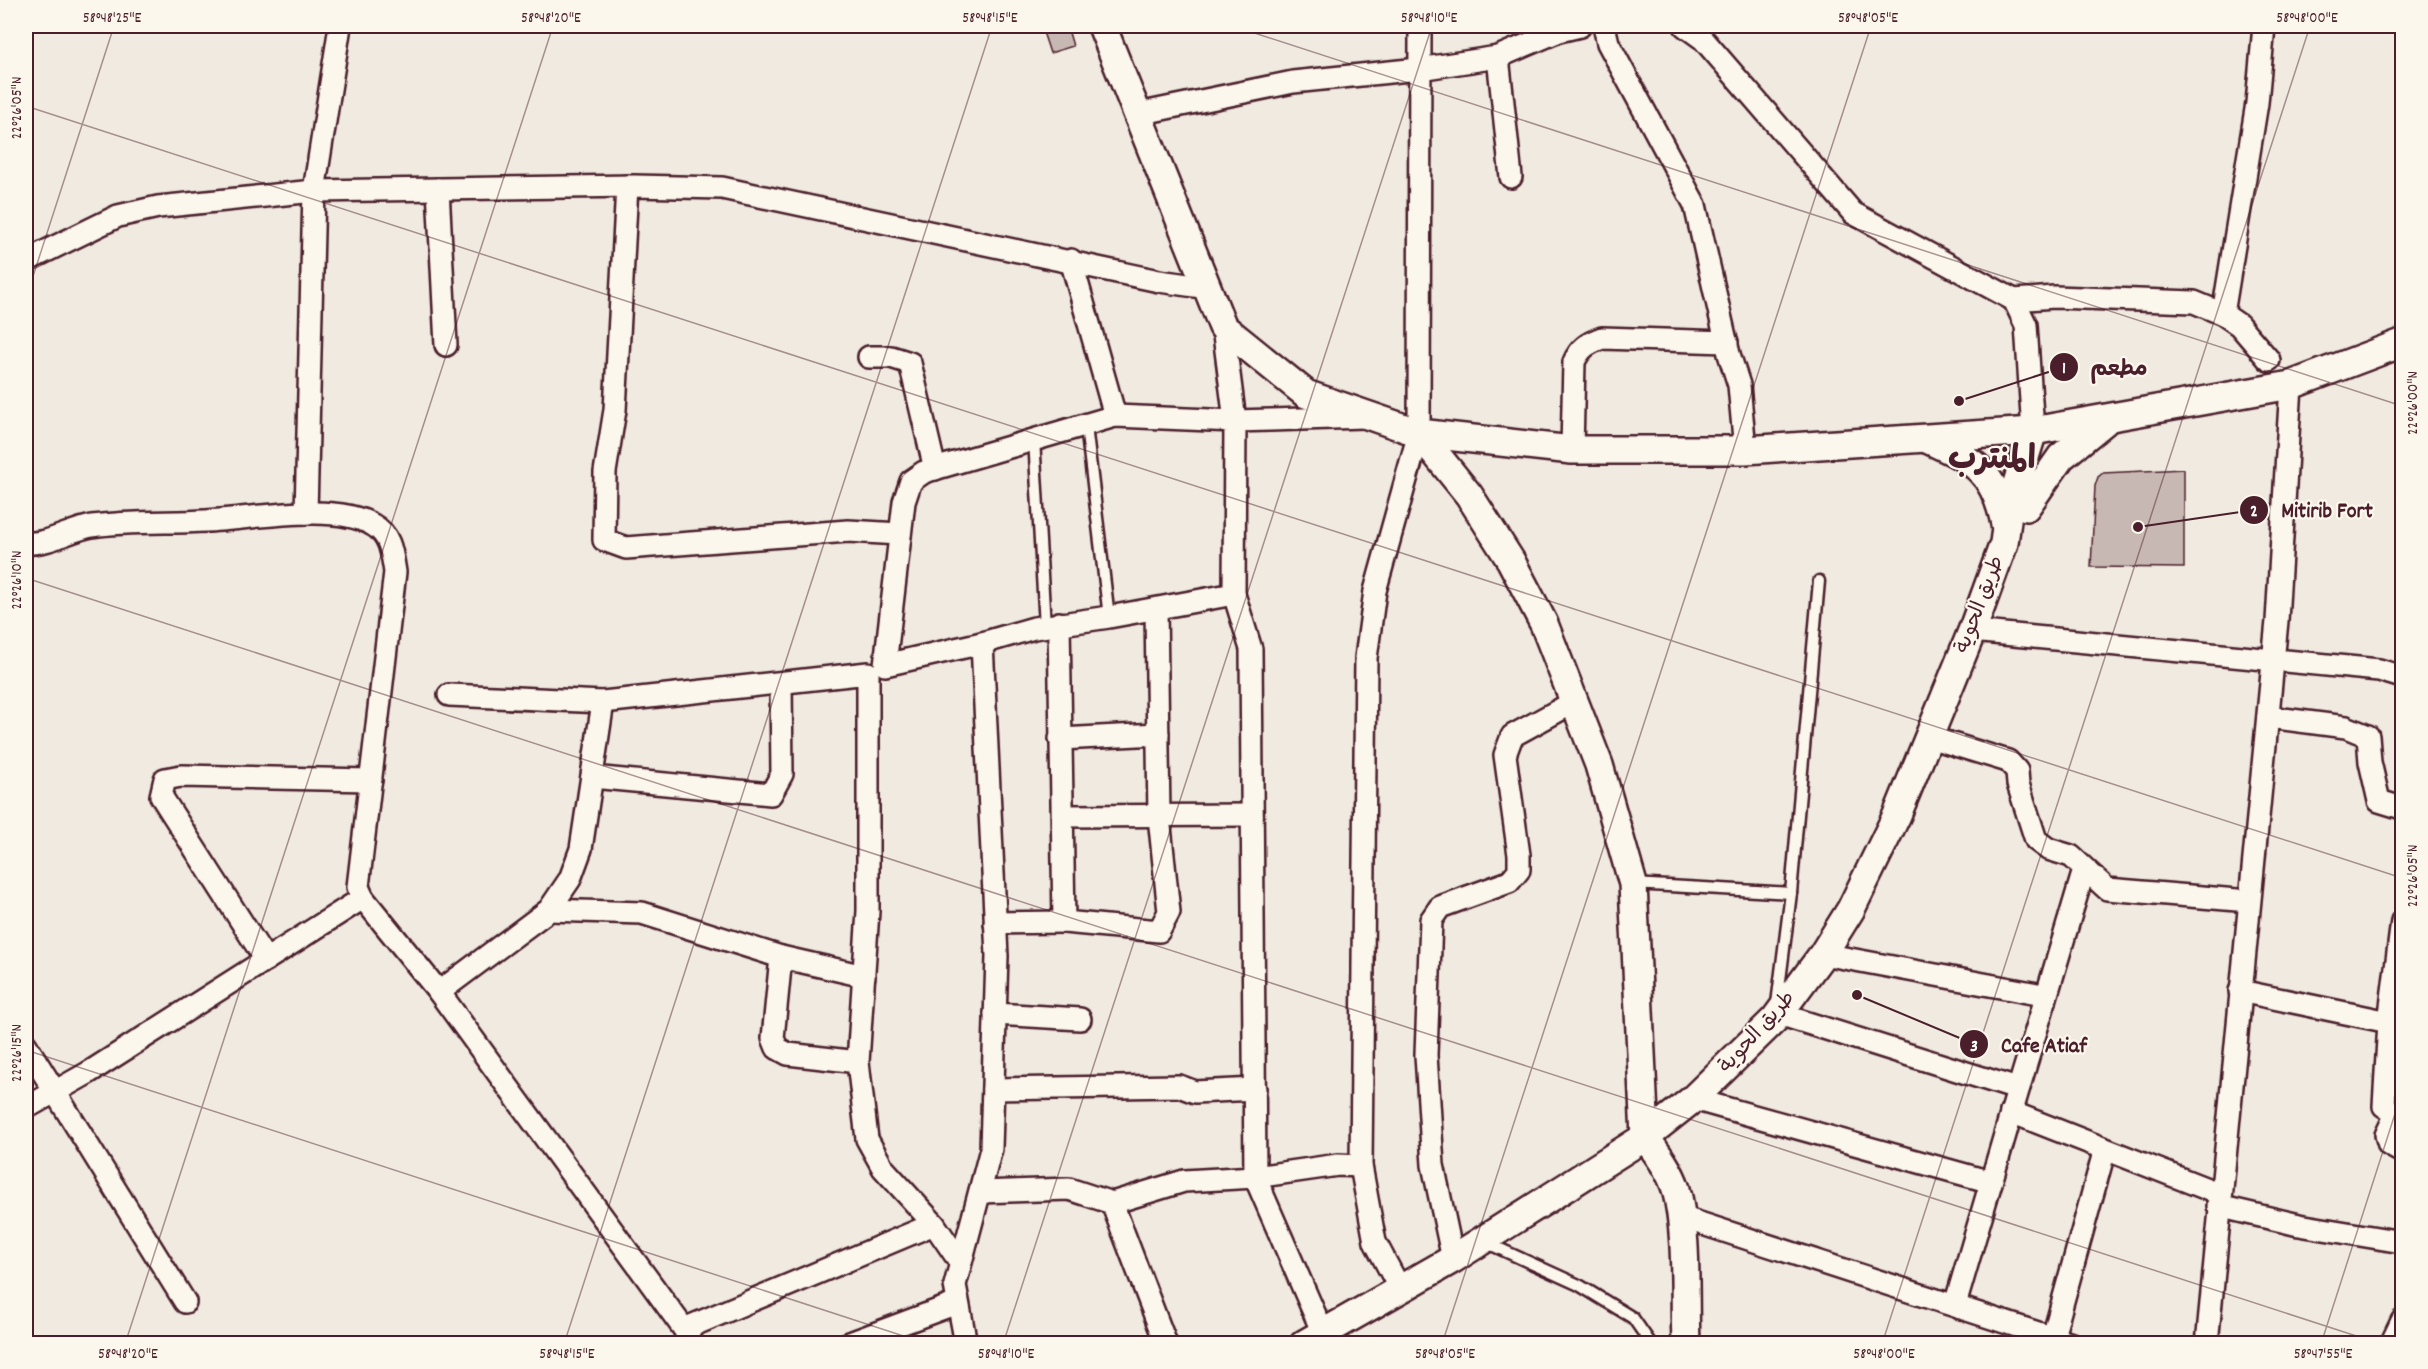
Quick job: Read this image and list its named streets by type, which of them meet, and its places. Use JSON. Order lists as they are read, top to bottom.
{
  "streets": {
    "street": ["طريق الحوية"]
  },
  "districts": ["المنترب"],
  "places": ["مطعم", "Mitirib Fort", "Cafe Atiaf"],
  "coordinates": [
    "58°48'25\"E",
    "58°48'20\"E",
    "58°48'15\"E",
    "58°48'10\"E",
    "58°48'05\"E",
    "58°48'00\"E",
    "22°26'05\"N",
    "22°26'00\"N",
    "22°26'10\"N",
    "22°26'15\"N",
    "58°47'55\"E"
  ]
}
